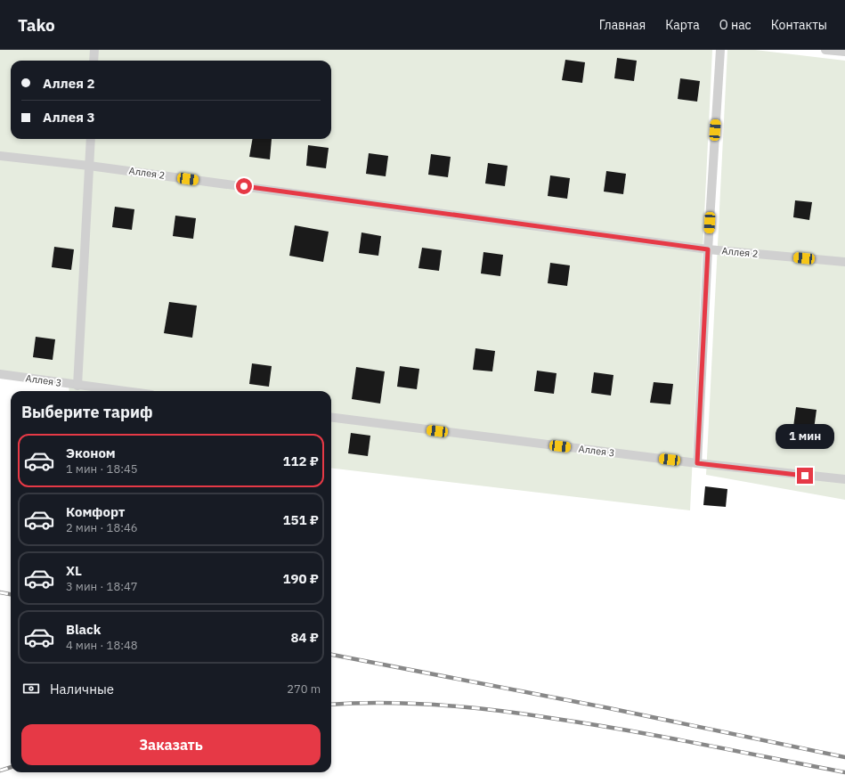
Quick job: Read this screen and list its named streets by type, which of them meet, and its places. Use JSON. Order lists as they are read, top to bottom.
{
  "streets": {
    "lane": ["Аллея 2", "Аллея 3"]
  },
  "page": {
    "header": "Tako",
    "nav": [
      "Главная",
      "Карта",
      "О нас",
      "Контакты"
    ],
    "banner": ["Аллея 2", "Аллея 3"],
    "heading": "Выберите тариф",
    "bubble": "1 мин",
    "list": [
      {
        "name": "Эконом",
        "note": "1 мин · 18:45",
        "value": "112 ₽"
      },
      {
        "name": "Комфорт",
        "note": "2 мин · 18:46",
        "value": "151 ₽"
      },
      {
        "name": "XL",
        "note": "3 мин · 18:47",
        "value": "190 ₽"
      },
      {
        "name": "Black",
        "note": "4 мин · 18:48",
        "value": "84 ₽"
      }
    ],
    "pay": ["Наличные", "270 m"],
    "buttons": "Заказать"
  }
}
